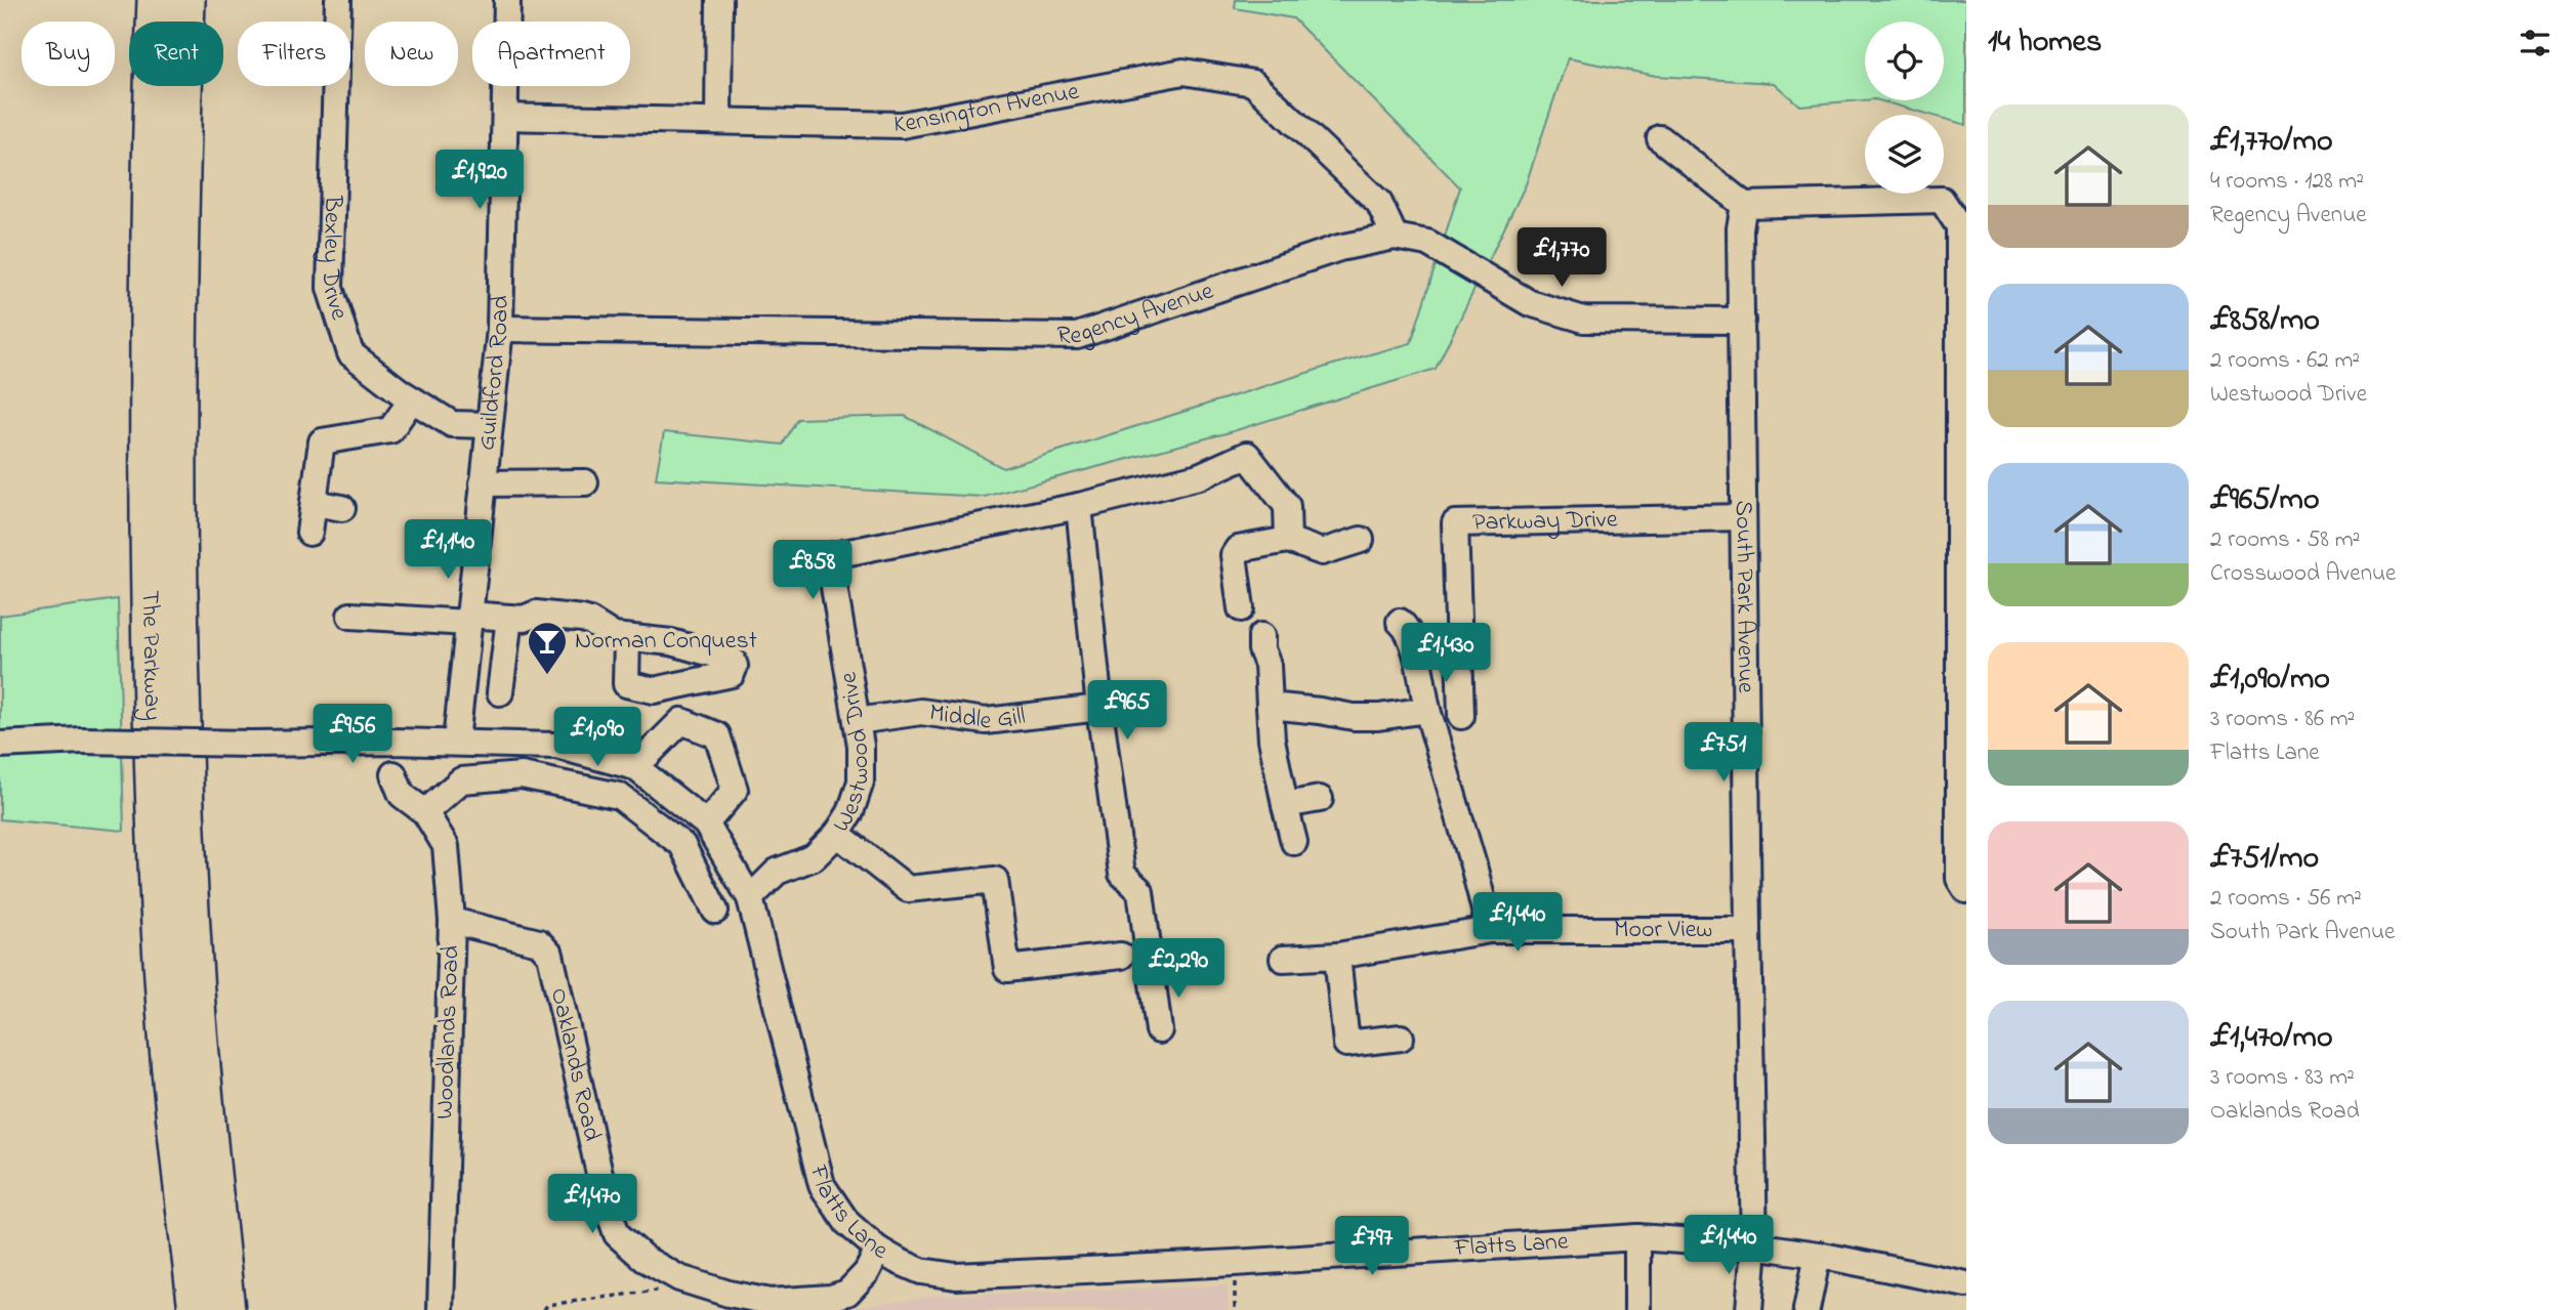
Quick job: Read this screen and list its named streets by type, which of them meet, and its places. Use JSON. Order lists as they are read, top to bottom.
{
  "streets": {
    "highway": ["The Parkway"],
    "street": [
      "Kensington Avenue",
      "Bexley Drive",
      "Regency Avenue",
      "Guildford Road",
      "Parkway Drive",
      "South Park Avenue",
      "Middle Gill",
      "Westwood Drive",
      "Moor View",
      "Woodlands Road",
      "Oaklands Road",
      "Flatts Lane"
    ]
  },
  "crossings": [
    ["Kensington Avenue", "Regency Avenue"],
    ["Kensington Avenue", "Guildford Road"],
    ["Bexley Drive", "Guildford Road"],
    ["Regency Avenue", "Guildford Road"],
    ["Regency Avenue", "South Park Avenue"],
    ["Guildford Road", "Flatts Lane"],
    ["Parkway Drive", "South Park Avenue"],
    ["South Park Avenue", "Moor View"],
    ["South Park Avenue", "Flatts Lane"],
    ["Middle Gill", "Westwood Drive"],
    ["Westwood Drive", "Flatts Lane"],
    ["Woodlands Road", "Oaklands Road"],
    ["Oaklands Road", "Flatts Lane"]
  ],
  "places": {
    "bar": ["Norman Conquest"]
  },
  "page": {
    "heading": "14 homes",
    "chip": [
      "Buy",
      "Rent",
      "Filters",
      "New",
      "Apartment"
    ],
    "list": [
      {
        "name": "£1,770/mo",
        "note": "4 rooms · 128 m² · Regency Avenue"
      },
      {
        "name": "£858/mo",
        "note": "2 rooms · 62 m² · Westwood Drive"
      },
      {
        "name": "£965/mo",
        "note": "2 rooms · 58 m² · Crosswood Avenue"
      },
      {
        "name": "£1,090/mo",
        "note": "3 rooms · 86 m² · Flatts Lane"
      },
      {
        "name": "£751/mo",
        "note": "2 rooms · 56 m² · South Park Avenue"
      },
      {
        "name": "£1,470/mo",
        "note": "3 rooms · 83 m² · Oaklands Road"
      }
    ],
    "price": [
      "£1,920",
      "£1,770",
      "£1,140",
      "£858",
      "£1,430",
      "£965",
      "£956",
      "£1,090",
      "£751",
      "£1,440",
      "£2,290",
      "£1,470",
      "£1,440",
      "£797"
    ]
  }
}
